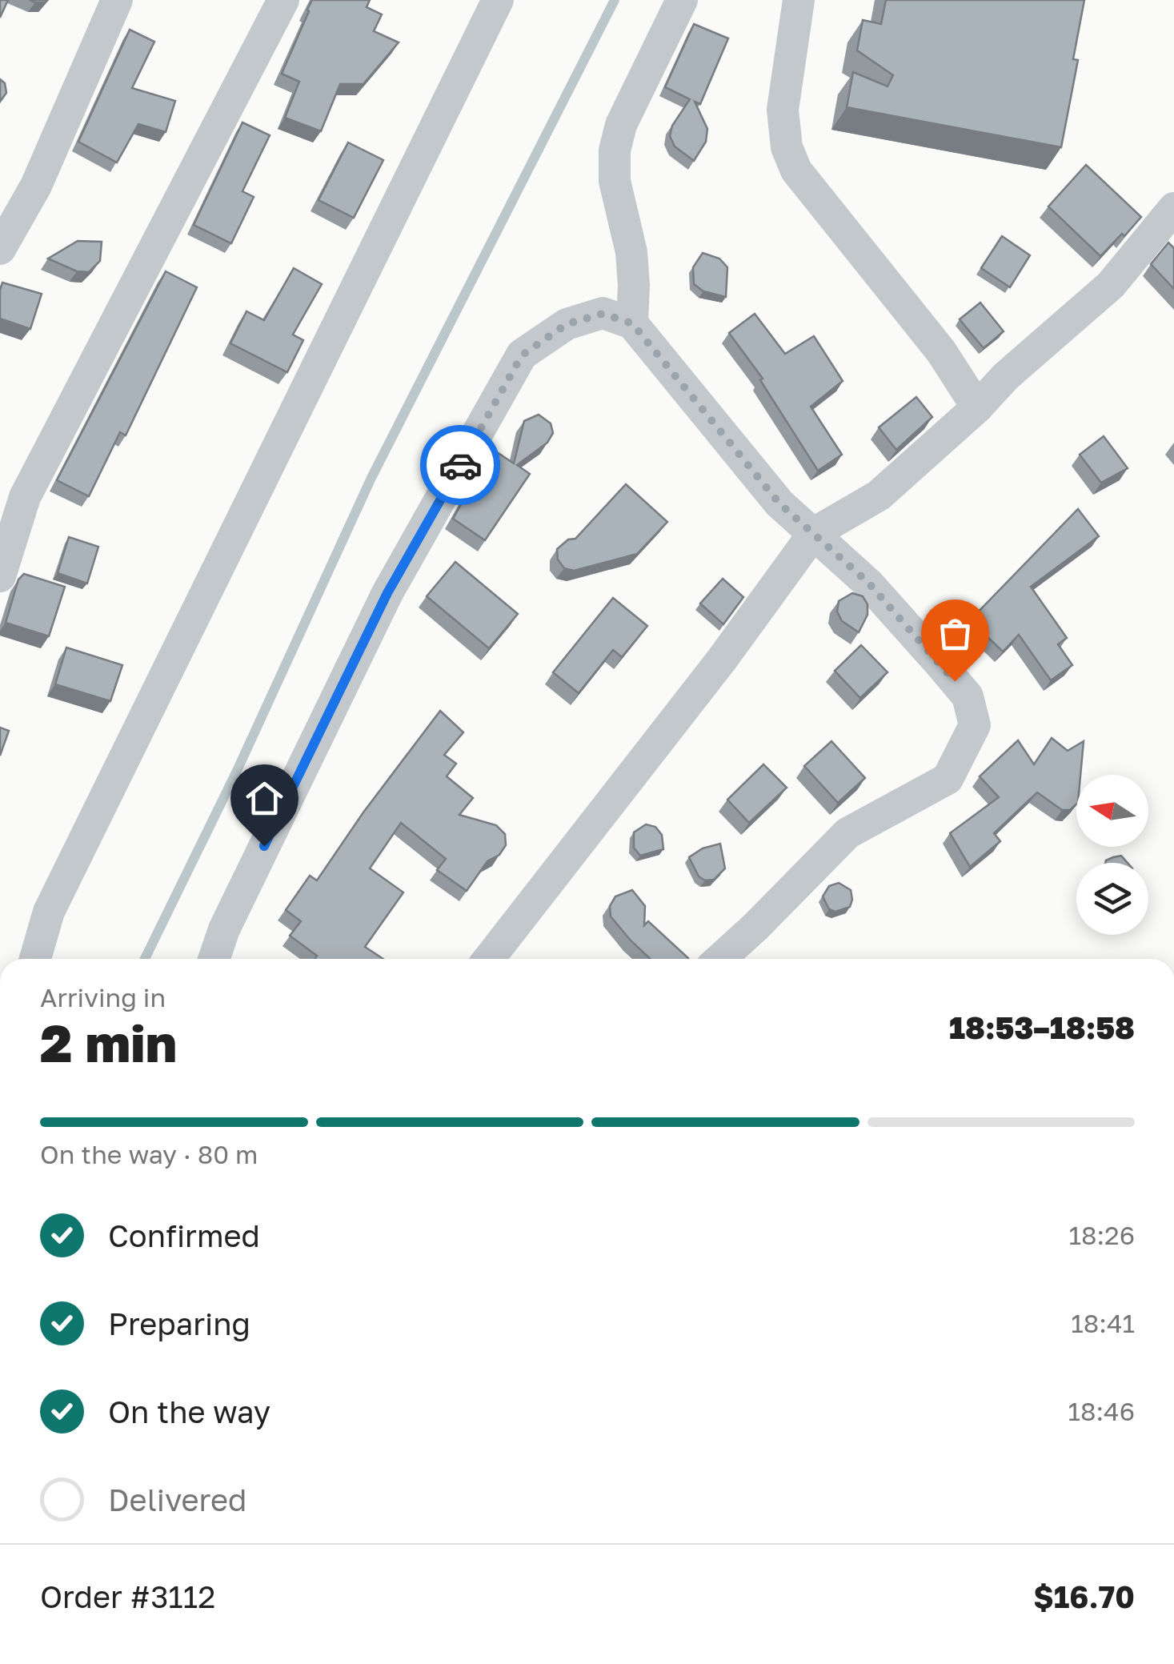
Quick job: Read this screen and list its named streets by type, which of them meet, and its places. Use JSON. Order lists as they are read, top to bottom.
{
  "north": "left",
  "page": {
    "heading": ["2 min", "Arriving in", "18:53–18:58"],
    "panel": ["Order #3112", "$16.70"],
    "bar": "On the way · 80 m",
    "list": [
      ["Confirmed", "18:26"],
      ["Preparing", "18:41"],
      ["On the way", "18:46"],
      "Delivered"
    ]
  }
}
